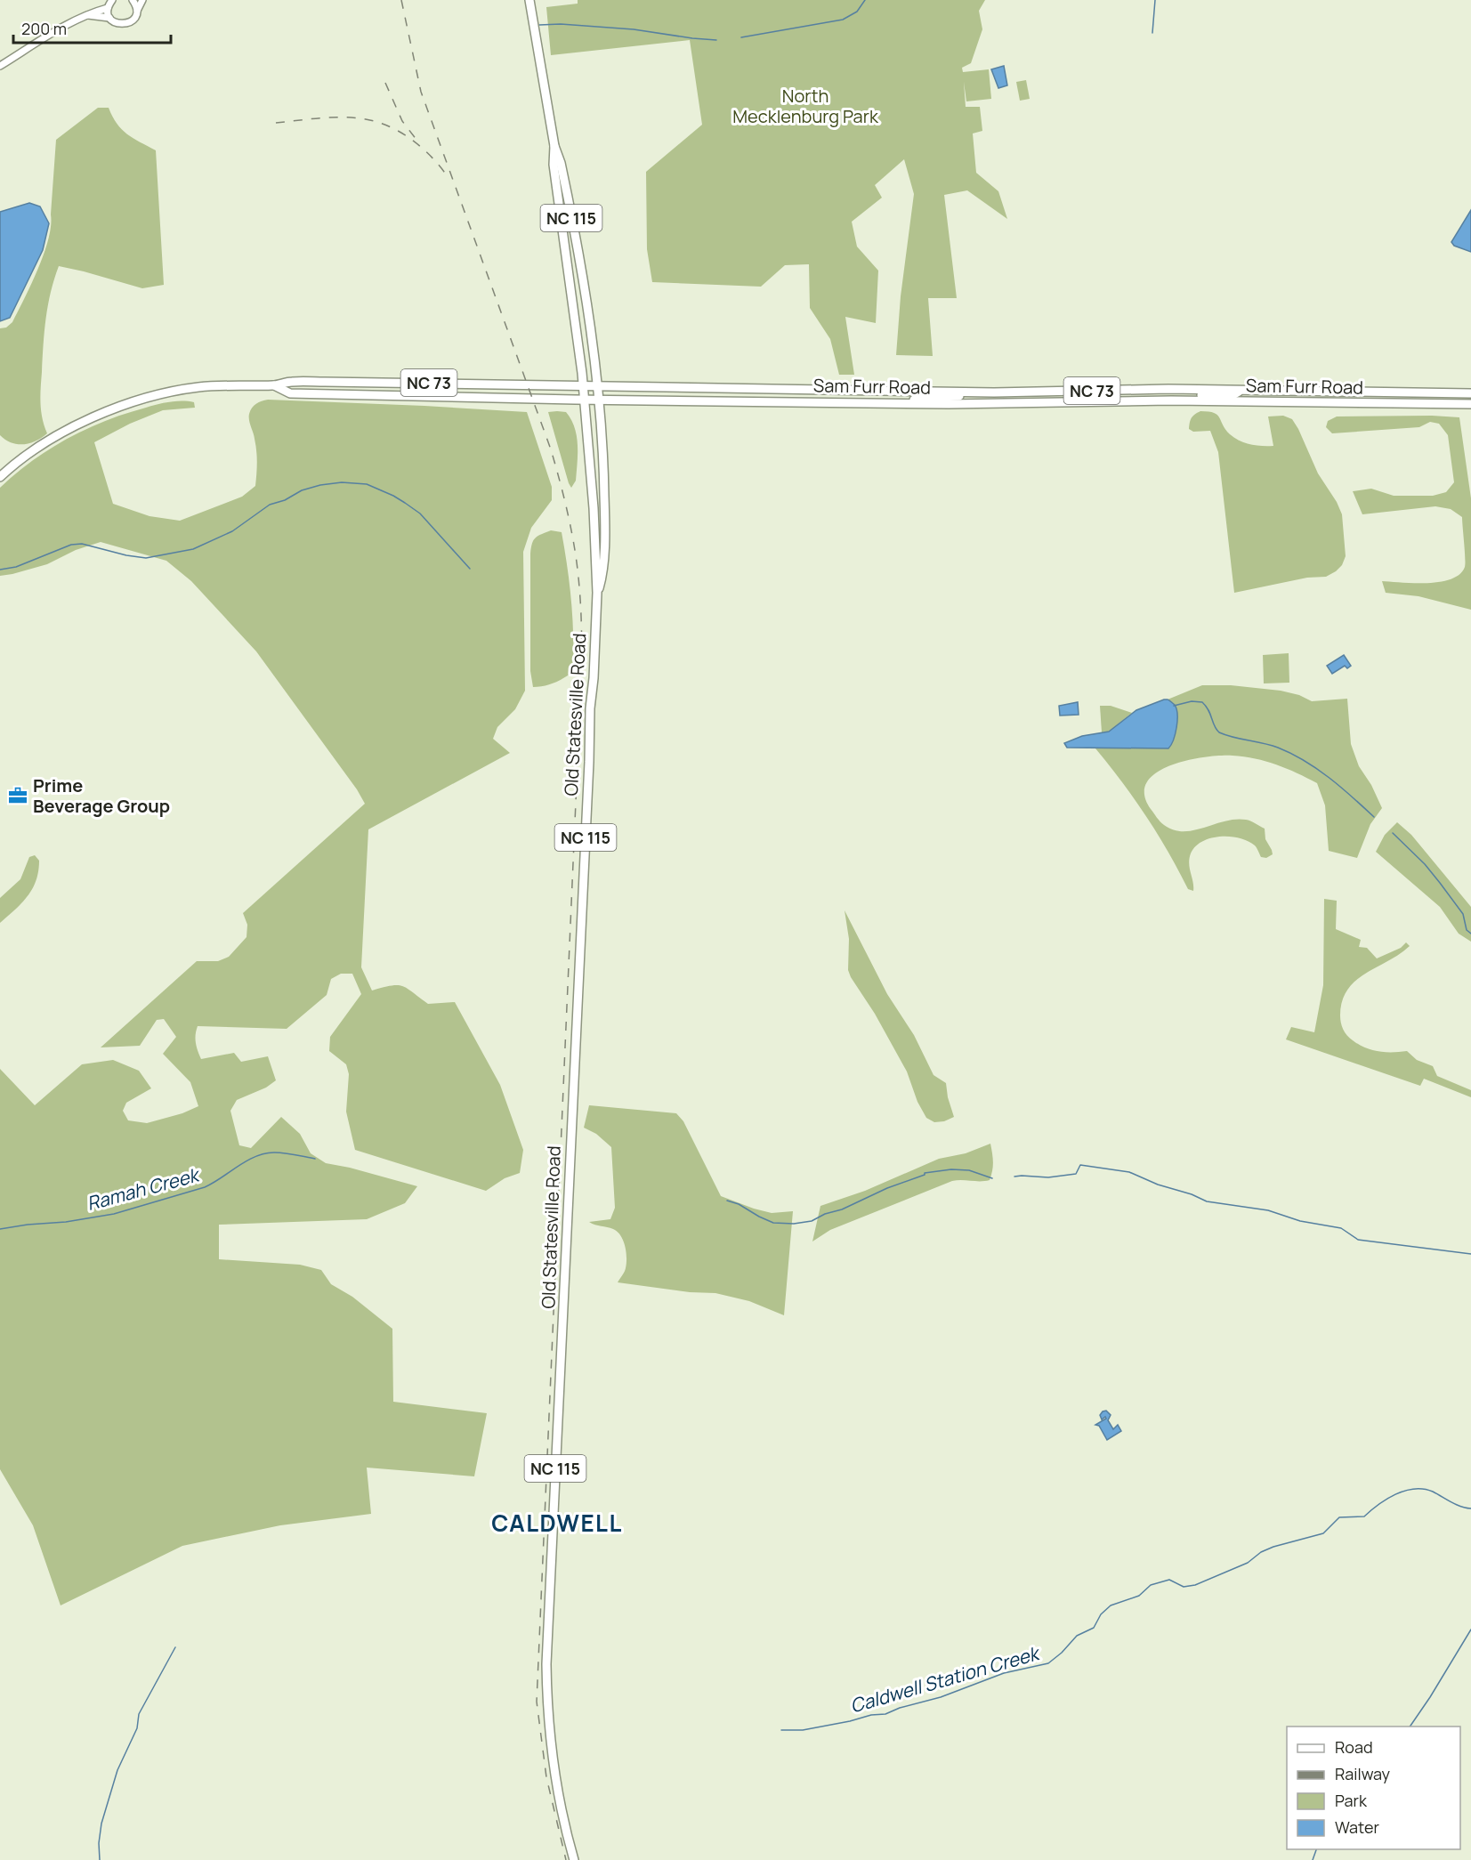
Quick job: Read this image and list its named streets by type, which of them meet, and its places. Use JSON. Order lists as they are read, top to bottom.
{
  "streets": {
    "main road": [
      "NC 115",
      "NC 73",
      "Sam Furr Road",
      "Old Statesville Road"
    ]
  },
  "crossings": [
    ["Sam Furr Road", "Old Statesville Road"]
  ],
  "districts": ["CALDWELL"],
  "water": ["Ramah Creek", "Caldwell Station Creek"],
  "parks": ["North Mecklenburg Park"],
  "places": {
    "office": ["Prime Beverage Group"]
  },
  "legend": [
    "Road",
    "Railway",
    "Park",
    "Water"
  ],
  "scale_bar": "200 m"
}
